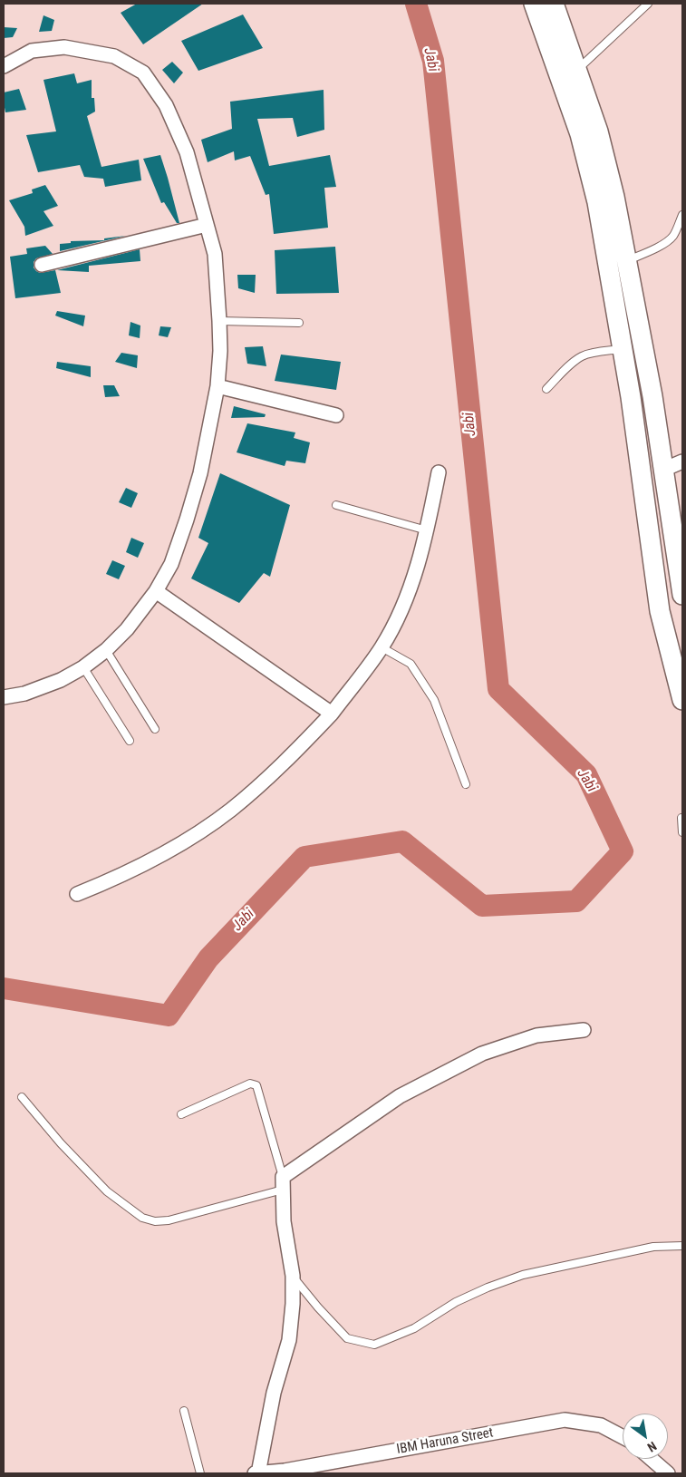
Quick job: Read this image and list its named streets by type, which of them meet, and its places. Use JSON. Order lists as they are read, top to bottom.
{
  "streets": {
    "street": ["IBM Haruna Street"]
  },
  "water": ["Jabi"],
  "north": "bottom right"
}
